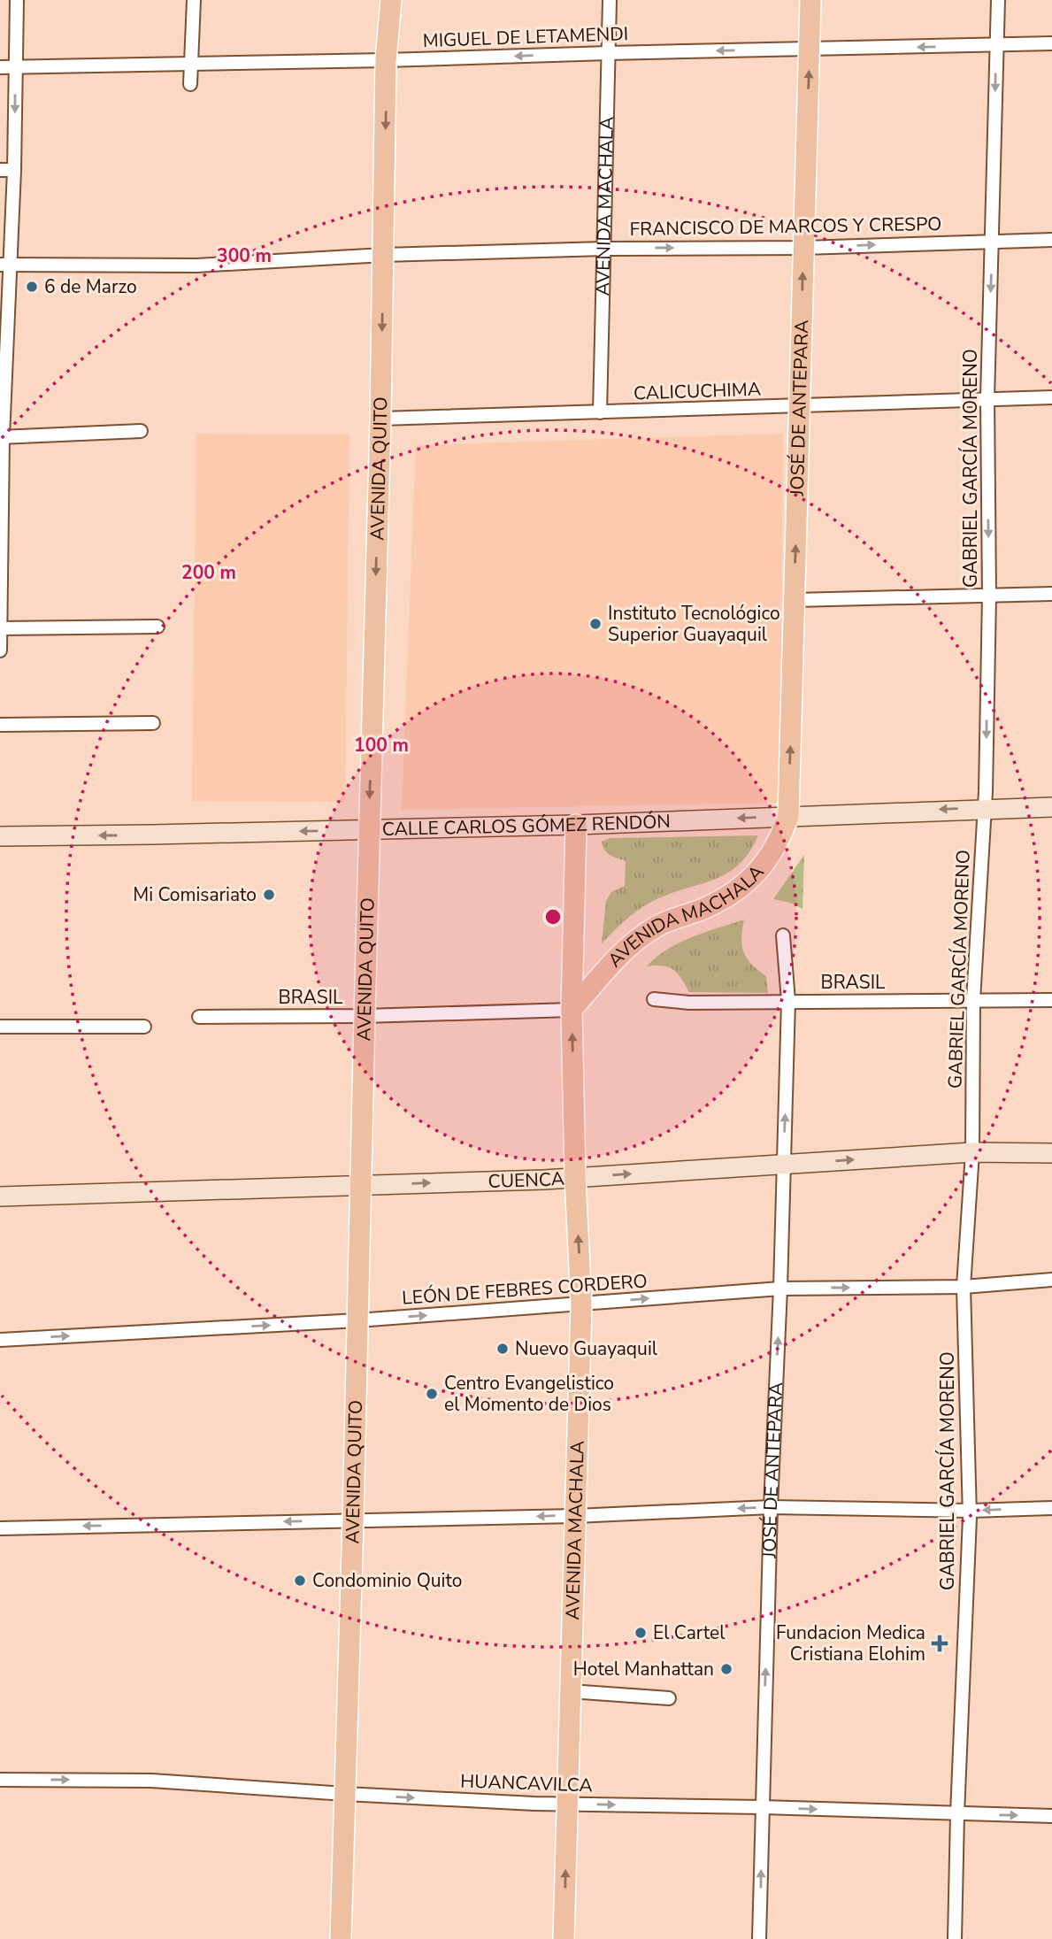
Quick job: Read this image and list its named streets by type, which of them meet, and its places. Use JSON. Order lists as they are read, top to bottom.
{
  "streets": {
    "main road": [
      "AVENIDA MACHALA",
      "JOSÉ DE ANTEPARA",
      "AVENIDA QUITO",
      "CALLE CARLOS GÓMEZ RENDÓN",
      "CUENCA"
    ],
    "street": [
      "MIGUEL DE LETAMENDI",
      "FRANCISCO DE MARCOS Y CRESPO",
      "CALICUCHIMA",
      "GABRIEL GARCÍA MORENO",
      "BRASIL",
      "LEÓN DE FEBRES CORDERO",
      "HUANCAVILCA"
    ]
  },
  "crossings": [
    ["MIGUEL DE LETAMENDI", "AVENIDA MACHALA"],
    ["MIGUEL DE LETAMENDI", "JOSÉ DE ANTEPARA"],
    ["MIGUEL DE LETAMENDI", "AVENIDA QUITO"],
    ["MIGUEL DE LETAMENDI", "GABRIEL GARCÍA MORENO"],
    ["AVENIDA MACHALA", "FRANCISCO DE MARCOS Y CRESPO"],
    ["AVENIDA MACHALA", "CALICUCHIMA"],
    ["AVENIDA MACHALA", "JOSÉ DE ANTEPARA"],
    ["AVENIDA MACHALA", "CALLE CARLOS GÓMEZ RENDÓN"],
    ["AVENIDA MACHALA", "BRASIL"],
    ["AVENIDA MACHALA", "CUENCA"],
    ["AVENIDA MACHALA", "LEÓN DE FEBRES CORDERO"],
    ["AVENIDA MACHALA", "HUANCAVILCA"],
    ["FRANCISCO DE MARCOS Y CRESPO", "JOSÉ DE ANTEPARA"],
    ["FRANCISCO DE MARCOS Y CRESPO", "AVENIDA QUITO"],
    ["FRANCISCO DE MARCOS Y CRESPO", "GABRIEL GARCÍA MORENO"],
    ["CALICUCHIMA", "JOSÉ DE ANTEPARA"],
    ["CALICUCHIMA", "AVENIDA QUITO"],
    ["CALICUCHIMA", "GABRIEL GARCÍA MORENO"],
    ["JOSÉ DE ANTEPARA", "CALLE CARLOS GÓMEZ RENDÓN"],
    ["JOSÉ DE ANTEPARA", "BRASIL"],
    ["JOSÉ DE ANTEPARA", "CUENCA"],
    ["JOSÉ DE ANTEPARA", "LEÓN DE FEBRES CORDERO"],
    ["JOSÉ DE ANTEPARA", "HUANCAVILCA"],
    ["AVENIDA QUITO", "CALLE CARLOS GÓMEZ RENDÓN"],
    ["AVENIDA QUITO", "BRASIL"],
    ["AVENIDA QUITO", "CUENCA"],
    ["AVENIDA QUITO", "LEÓN DE FEBRES CORDERO"],
    ["AVENIDA QUITO", "HUANCAVILCA"],
    ["GABRIEL GARCÍA MORENO", "CALLE CARLOS GÓMEZ RENDÓN"],
    ["GABRIEL GARCÍA MORENO", "BRASIL"],
    ["GABRIEL GARCÍA MORENO", "CUENCA"],
    ["GABRIEL GARCÍA MORENO", "LEÓN DE FEBRES CORDERO"],
    ["GABRIEL GARCÍA MORENO", "HUANCAVILCA"]
  ],
  "one_way": [
    "MIGUEL DE LETAMENDI",
    "FRANCISCO DE MARCOS Y CRESPO",
    "JOSÉ DE ANTEPARA",
    "AVENIDA QUITO",
    "GABRIEL GARCÍA MORENO",
    "CALLE CARLOS GÓMEZ RENDÓN",
    "CUENCA",
    "LEÓN DE FEBRES CORDERO",
    "HUANCAVILCA"
  ],
  "places": {
    "other": [
      "6 de Marzo",
      "Instituto Tecnológico Superior Guayaquil",
      "Mi Comisariato",
      "Nuevo Guayaquil",
      "Centro Evangelistico el Momento de Dios",
      "Condominio Quito",
      "El Cartel",
      "Hotel Manhattan"
    ],
    "health": ["Fundacion Medica Cristiana Elohim"]
  },
  "rings": ["300 m", "200 m", "100 m"]
}
